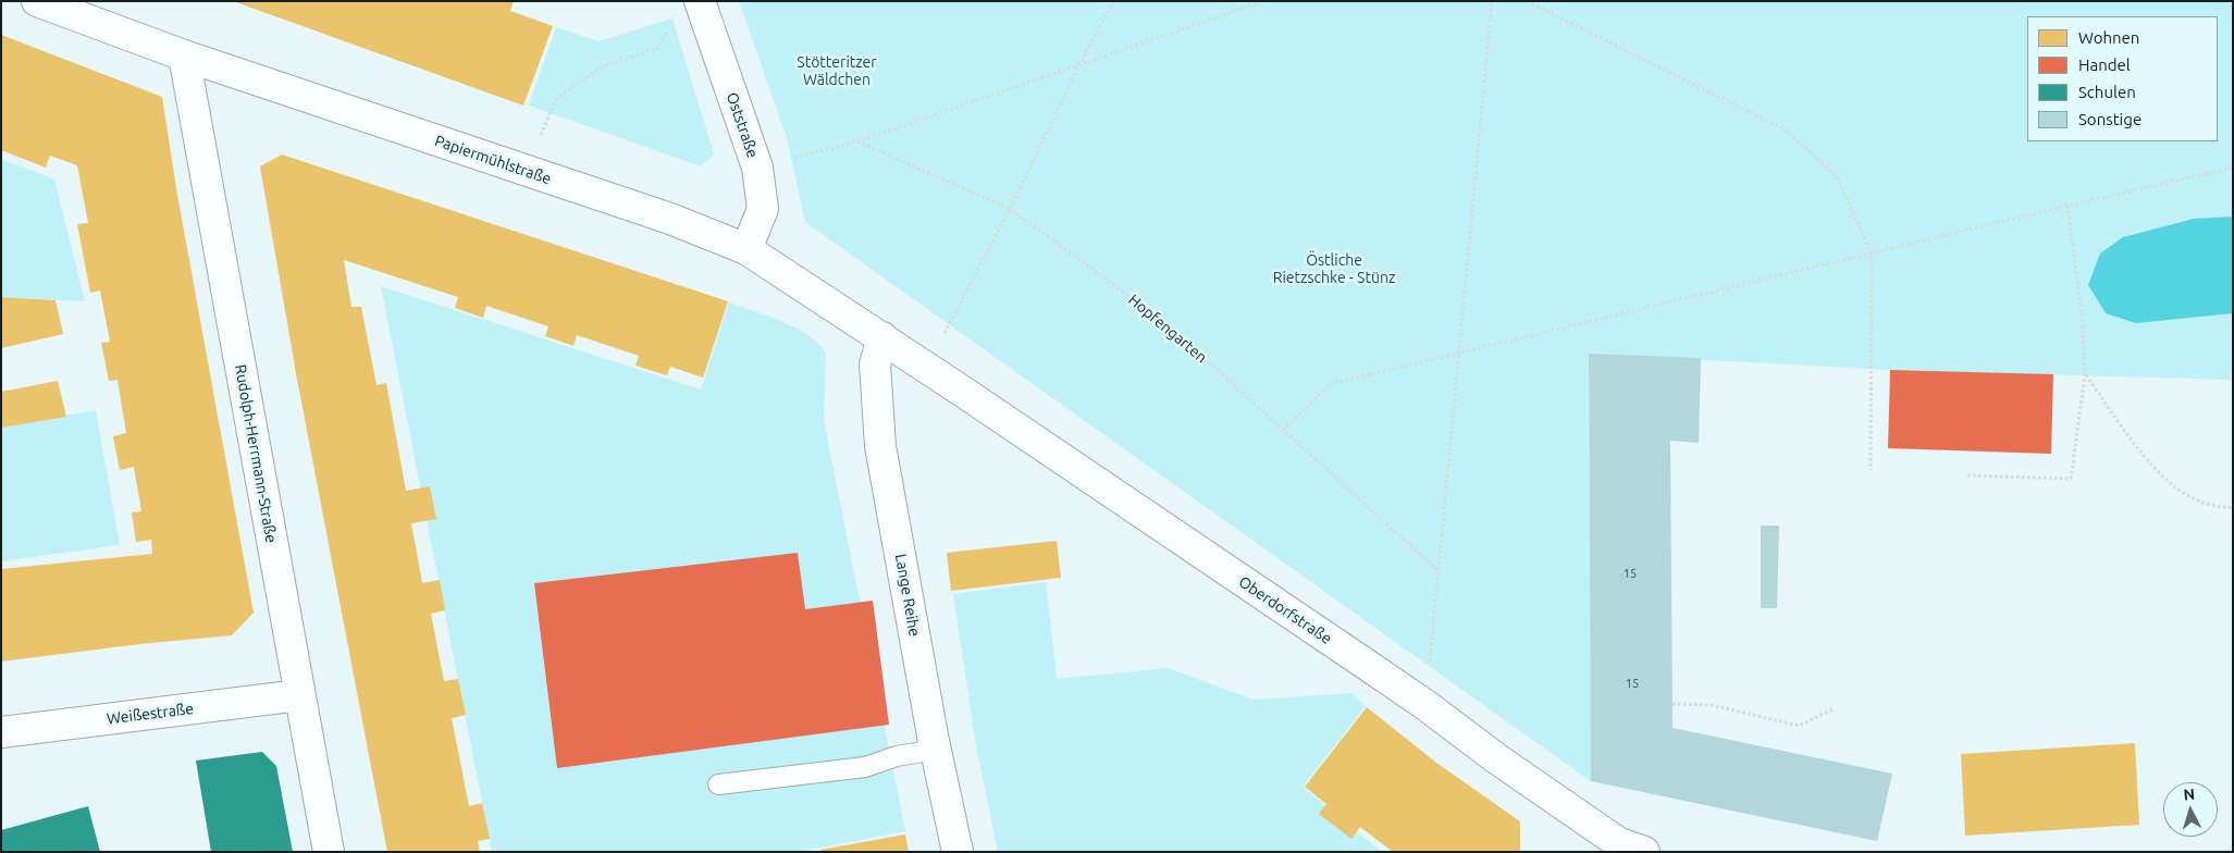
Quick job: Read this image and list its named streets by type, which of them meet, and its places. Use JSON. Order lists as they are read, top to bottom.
{
  "streets": {
    "street": [
      "Oststraße",
      "Papiermühlstraße",
      "Rudolph-Herrmann-Straße",
      "Lange Reihe",
      "Oberdorfstraße",
      "Weißestraße"
    ],
    "path": ["Hopfengarten"]
  },
  "crossings": [
    ["Oststraße", "Papiermühlstraße"],
    ["Papiermühlstraße", "Rudolph-Herrmann-Straße"],
    ["Papiermühlstraße", "Lange Reihe"],
    ["Papiermühlstraße", "Oberdorfstraße"],
    ["Rudolph-Herrmann-Straße", "Weißestraße"]
  ],
  "parks": ["Stötteritzer Wäldchen", "Östliche Rietzschke - Stünz"],
  "house_numbers": ["15", "15"],
  "legend": [
    "Wohnen",
    "Handel",
    "Schulen",
    "Sonstige"
  ],
  "north": "top"
}
